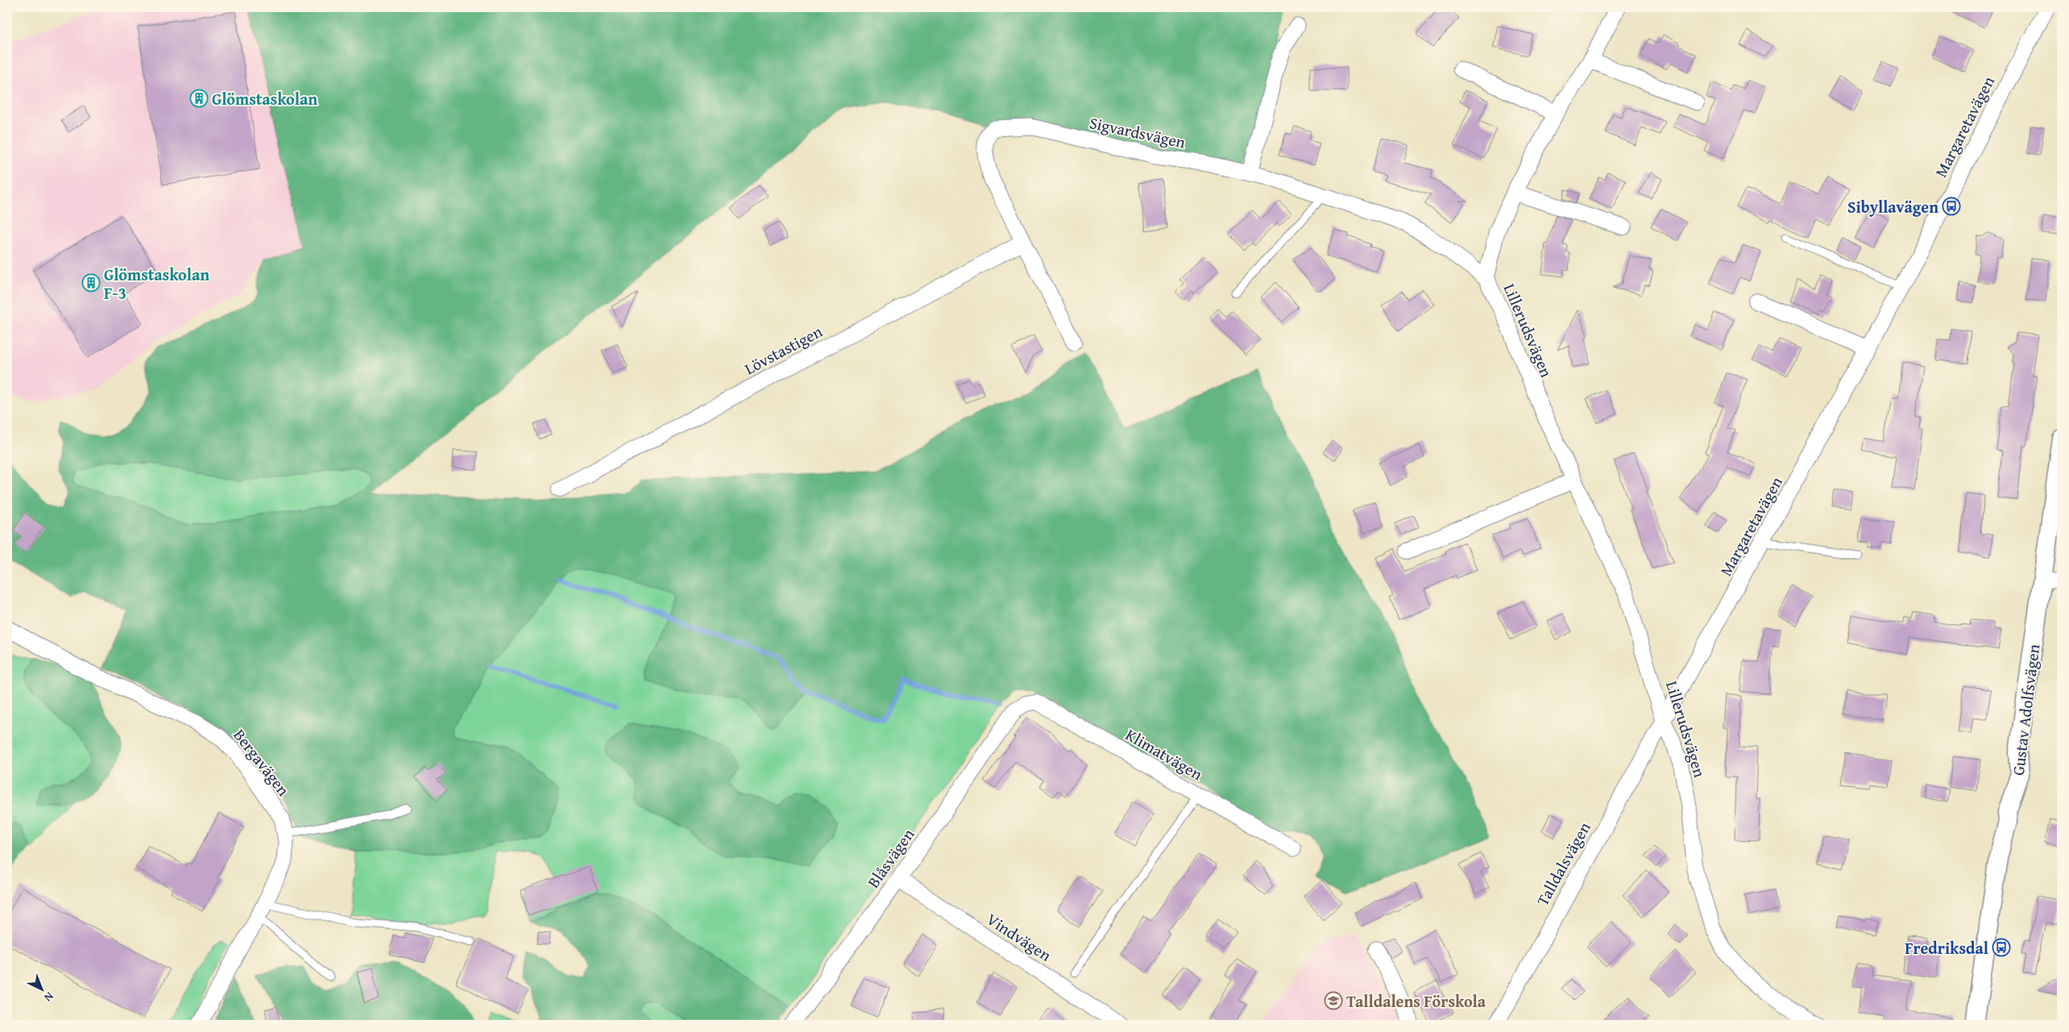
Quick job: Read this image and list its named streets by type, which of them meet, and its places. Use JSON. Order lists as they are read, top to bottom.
{
  "streets": {
    "street": [
      "Margaretavägen",
      "Sigvardsvägen",
      "Lillerudsvägen",
      "Lövstastigen",
      "Gustav Adolfsvägen",
      "Klimatvägen",
      "Bergavägen",
      "Blåsvägen",
      "Talldalsvägen",
      "Vindvägen"
    ]
  },
  "crossings": [
    ["Margaretavägen", "Lillerudsvägen"],
    ["Margaretavägen", "Talldalsvägen"],
    ["Sigvardsvägen", "Lillerudsvägen"],
    ["Sigvardsvägen", "Lövstastigen"],
    ["Lillerudsvägen", "Talldalsvägen"],
    ["Klimatvägen", "Blåsvägen"],
    ["Blåsvägen", "Vindvägen"]
  ],
  "places": {
    "building": ["Glömstaskolan", "Glömstaskolan F-3"],
    "bus stop": ["Sibyllavägen", "Fredriksdal"],
    "school or university": ["Talldalens Förskola"]
  },
  "north": "bottom right"
}
